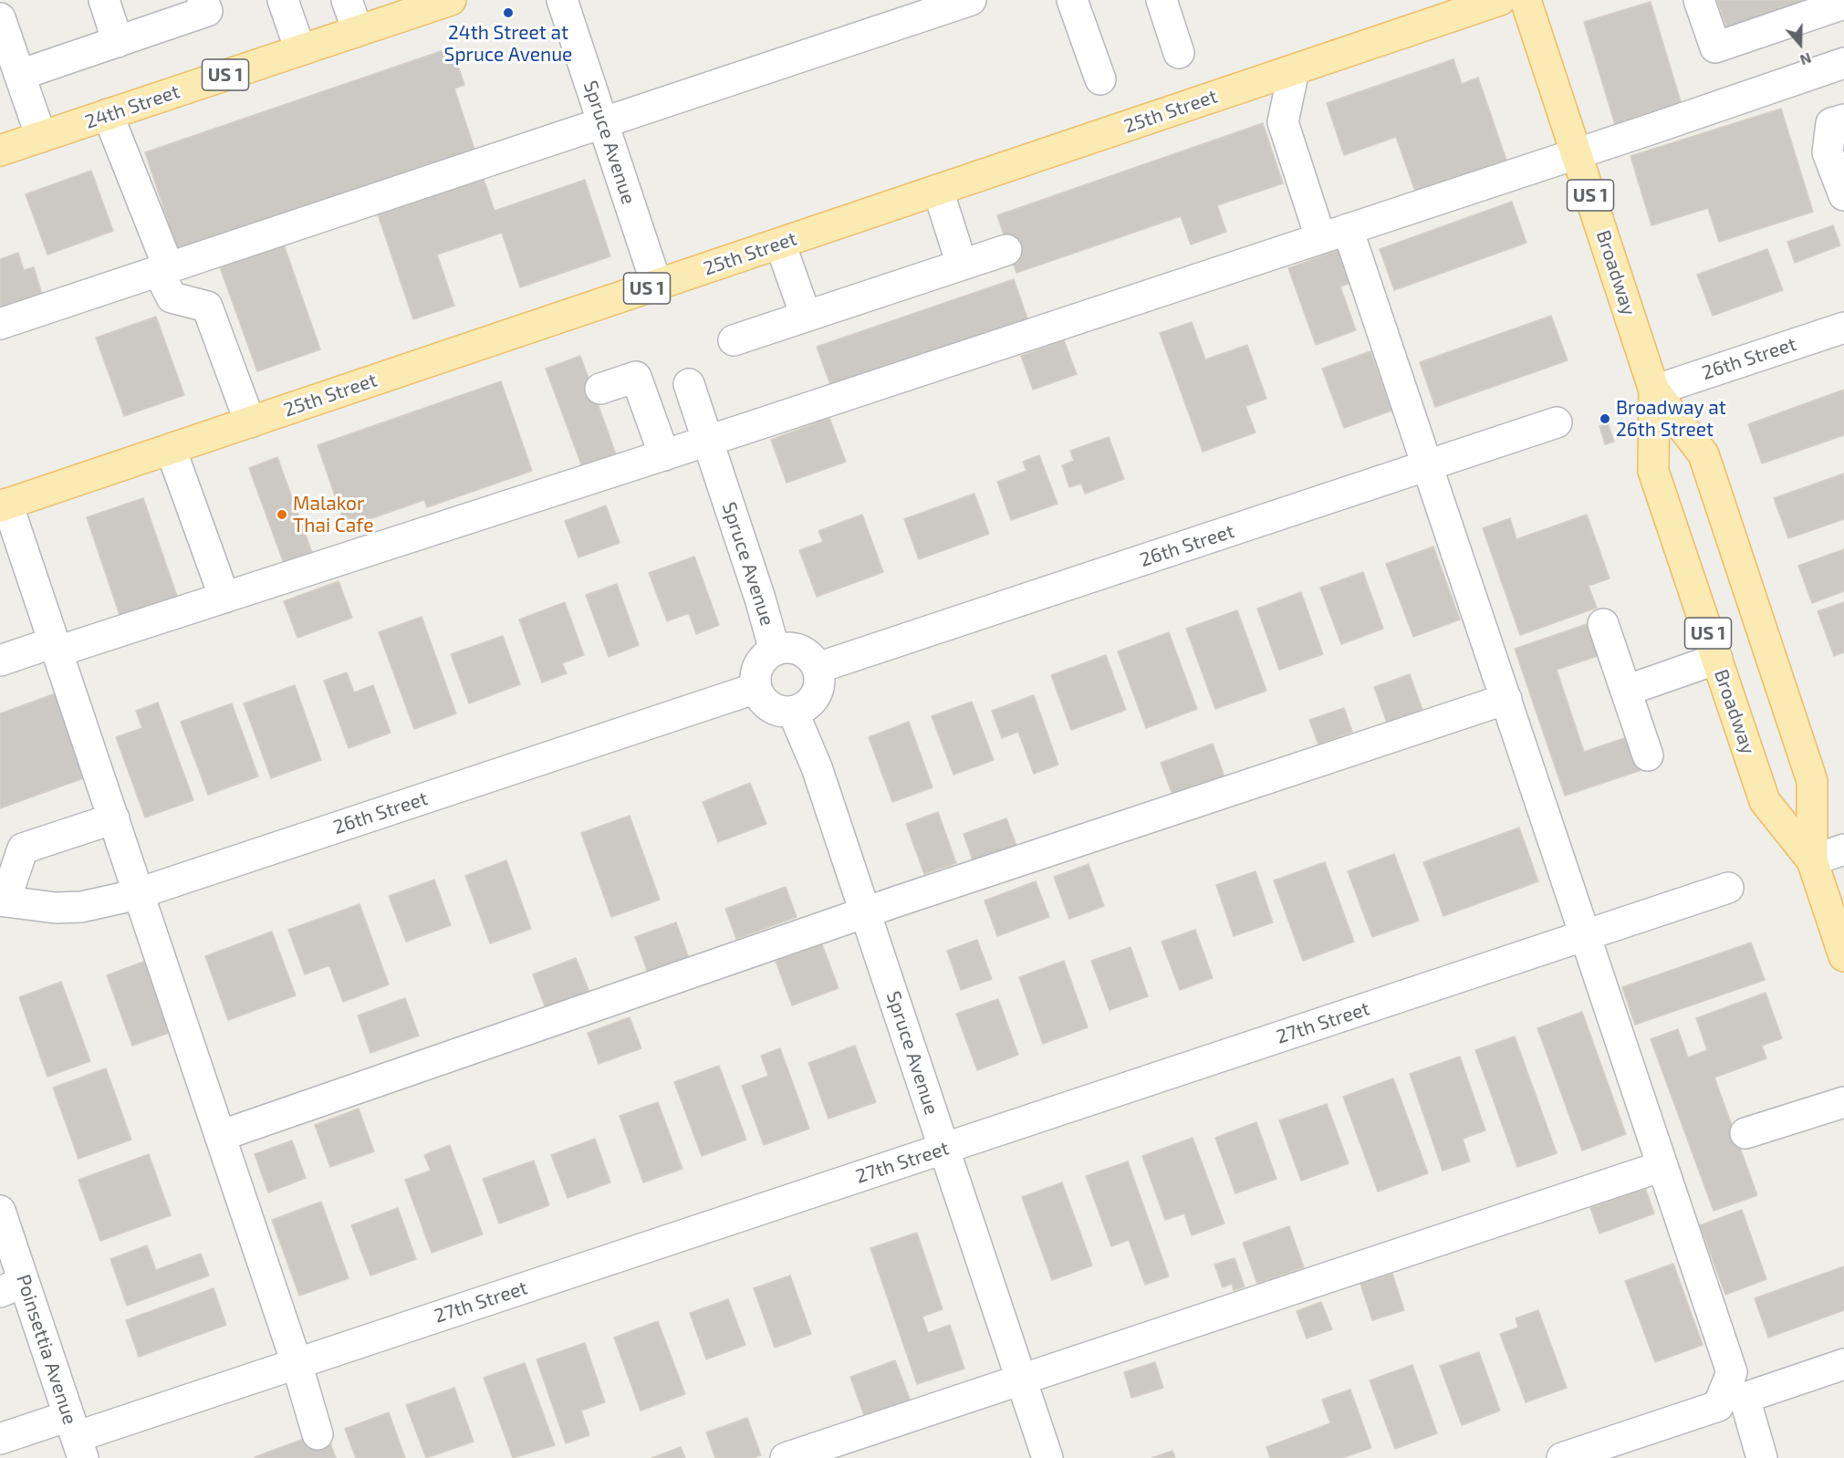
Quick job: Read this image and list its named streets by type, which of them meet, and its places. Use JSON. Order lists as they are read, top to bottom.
{
  "streets": {
    "main road": [
      "US 1",
      "24th Street",
      "25th Street",
      "Broadway"
    ],
    "street": [
      "Spruce Avenue",
      "26th Street",
      "27th Street",
      "Poinsettia Avenue"
    ]
  },
  "crossings": [
    ["25th Street", "Spruce Avenue"],
    ["Spruce Avenue", "26th Street"],
    ["Spruce Avenue", "27th Street"],
    ["Broadway", "26th Street"],
    ["27th Street", "Poinsettia Avenue"]
  ],
  "places": ["24th Street at Spruce Avenue", "Broadway at 26th Street", "Malakor Thai Cafe"],
  "north": "bottom"
}
